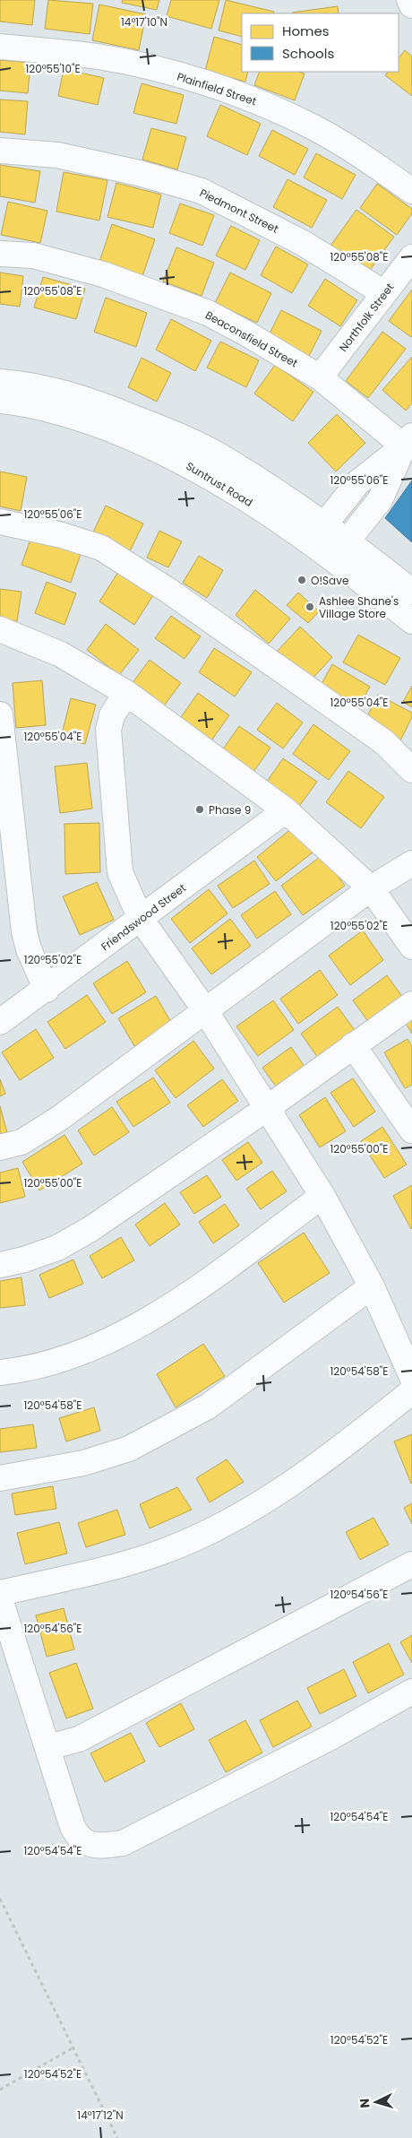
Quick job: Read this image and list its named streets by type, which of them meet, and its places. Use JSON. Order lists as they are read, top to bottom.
{
  "streets": {
    "street": [
      "Plainfield Street",
      "Piedmont Street",
      "Northfolk Street",
      "Beaconsfield Street",
      "Suntrust Road",
      "Friendswood Street"
    ]
  },
  "crossings": [
    ["Piedmont Street", "Northfolk Street"],
    ["Northfolk Street", "Beaconsfield Street"]
  ],
  "places": ["O!Save", "Ashlee Shane's Village Store", "Phase 9"],
  "legend": ["Homes", "Schools"],
  "north": "left",
  "coordinates": [
    "14°17'10\"N",
    "120°55'10\"E",
    "120°55'08\"E",
    "120°55'06\"E",
    "120°55'04\"E",
    "120°55'02\"E",
    "120°55'00\"E",
    "120°54'58\"E",
    "120°54'56\"E",
    "120°54'54\"E",
    "120°54'52\"E",
    "14°17'12\"N"
  ]
}
